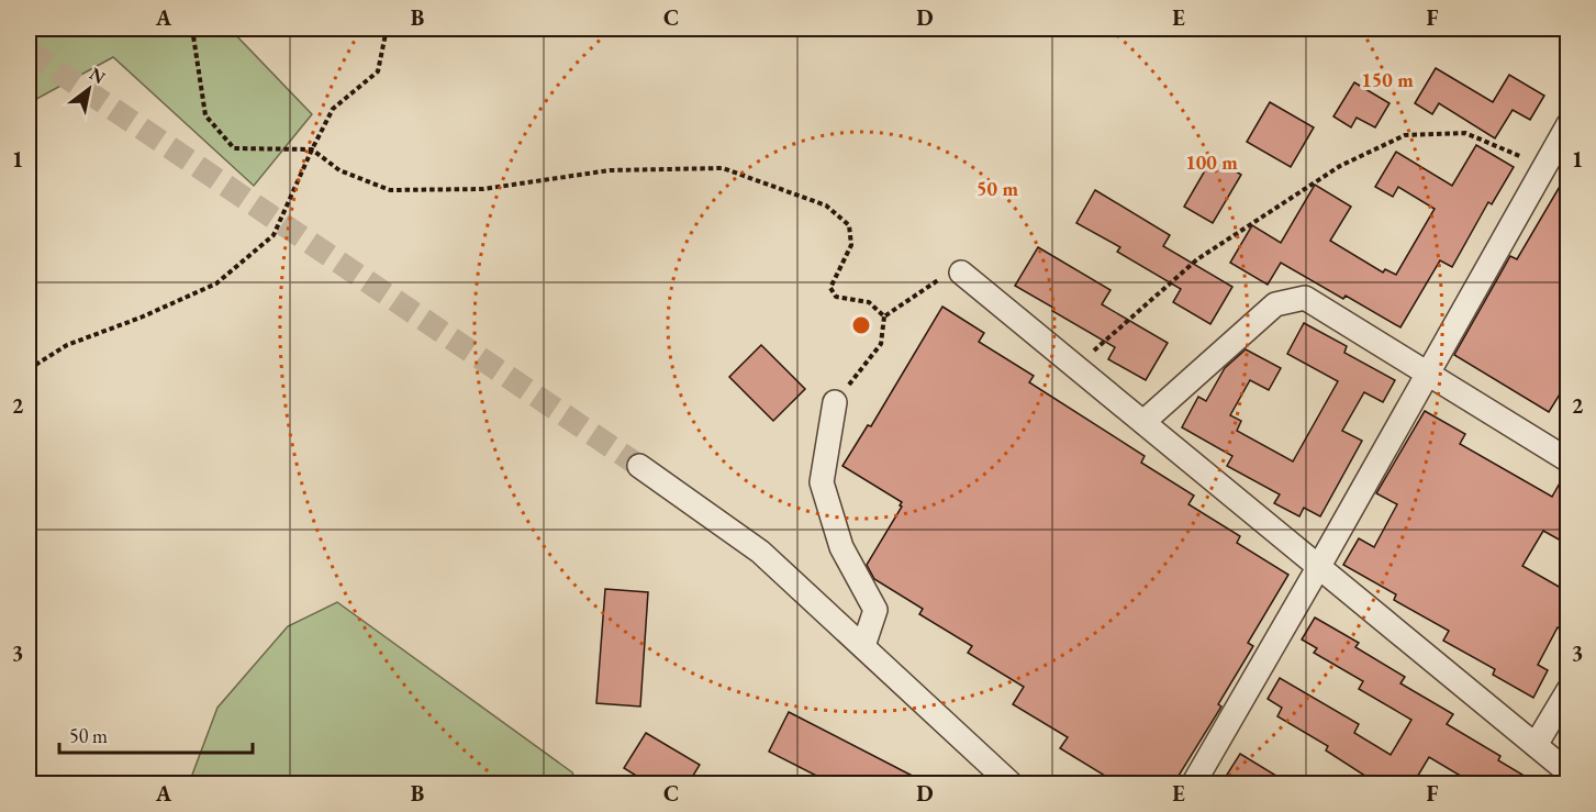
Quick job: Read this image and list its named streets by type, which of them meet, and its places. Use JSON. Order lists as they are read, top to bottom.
{
  "scale_bar": "50 m",
  "north": "top right",
  "grid": {
    "columns": [
      "A",
      "B",
      "C",
      "D",
      "E",
      "F"
    ],
    "rows": ["1", "2", "3"]
  },
  "rings": ["150 m", "100 m", "50 m"]
}
